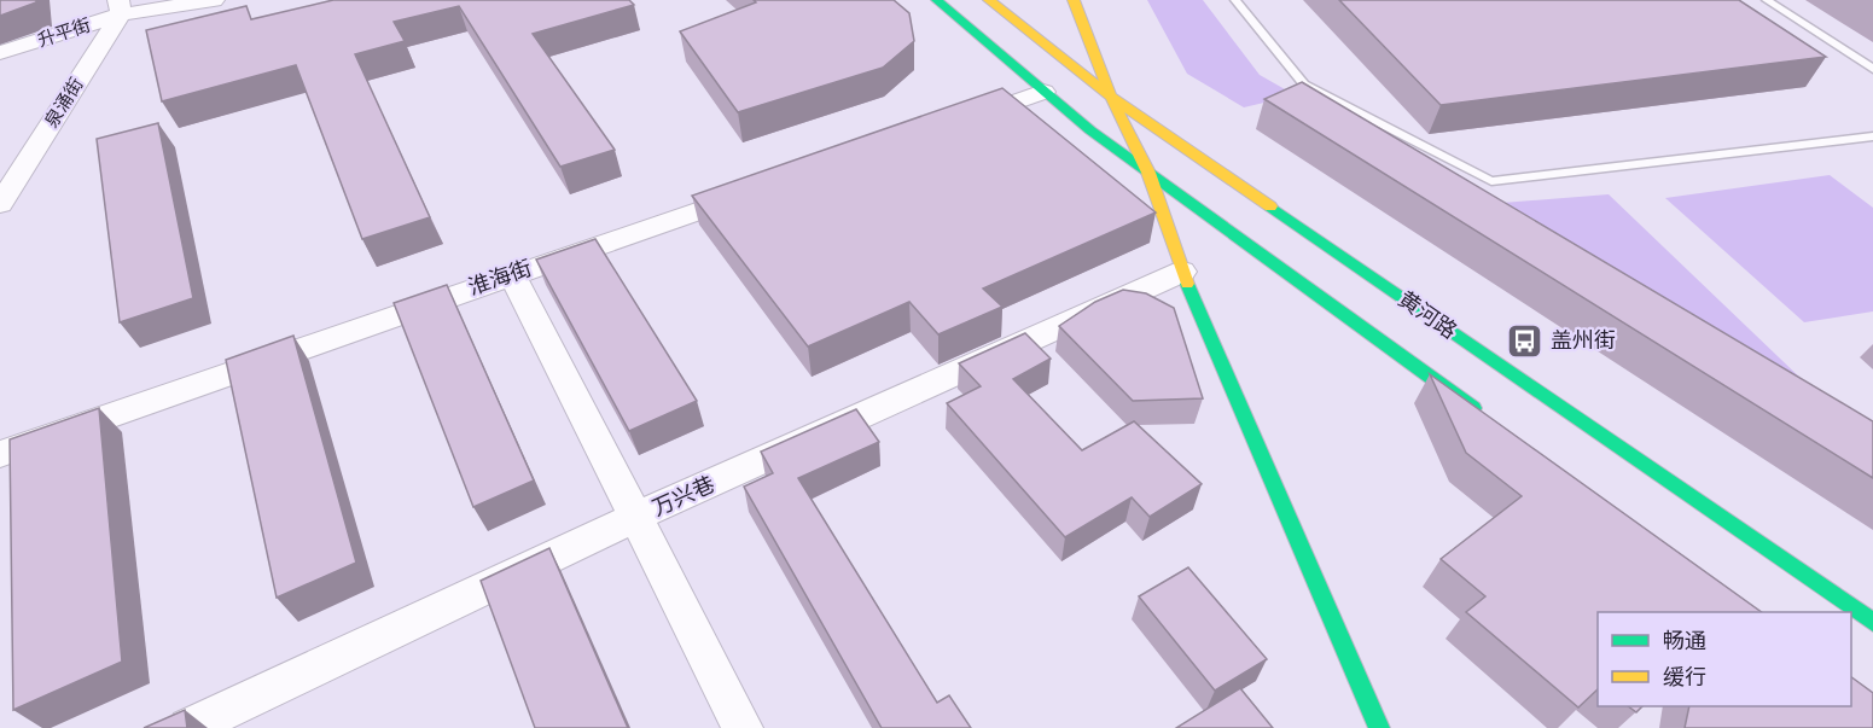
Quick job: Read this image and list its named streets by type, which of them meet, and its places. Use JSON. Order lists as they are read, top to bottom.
{
  "streets": {
    "main road": ["黄河路"],
    "street": [
      "升平街",
      "泉涌街",
      "淮海街",
      "万兴巷"
    ]
  },
  "crossings": [
    ["升平街", "泉涌街"]
  ],
  "places": {
    "bus stop": ["盖州街"]
  },
  "legend": ["畅通", "缓行"]
}
